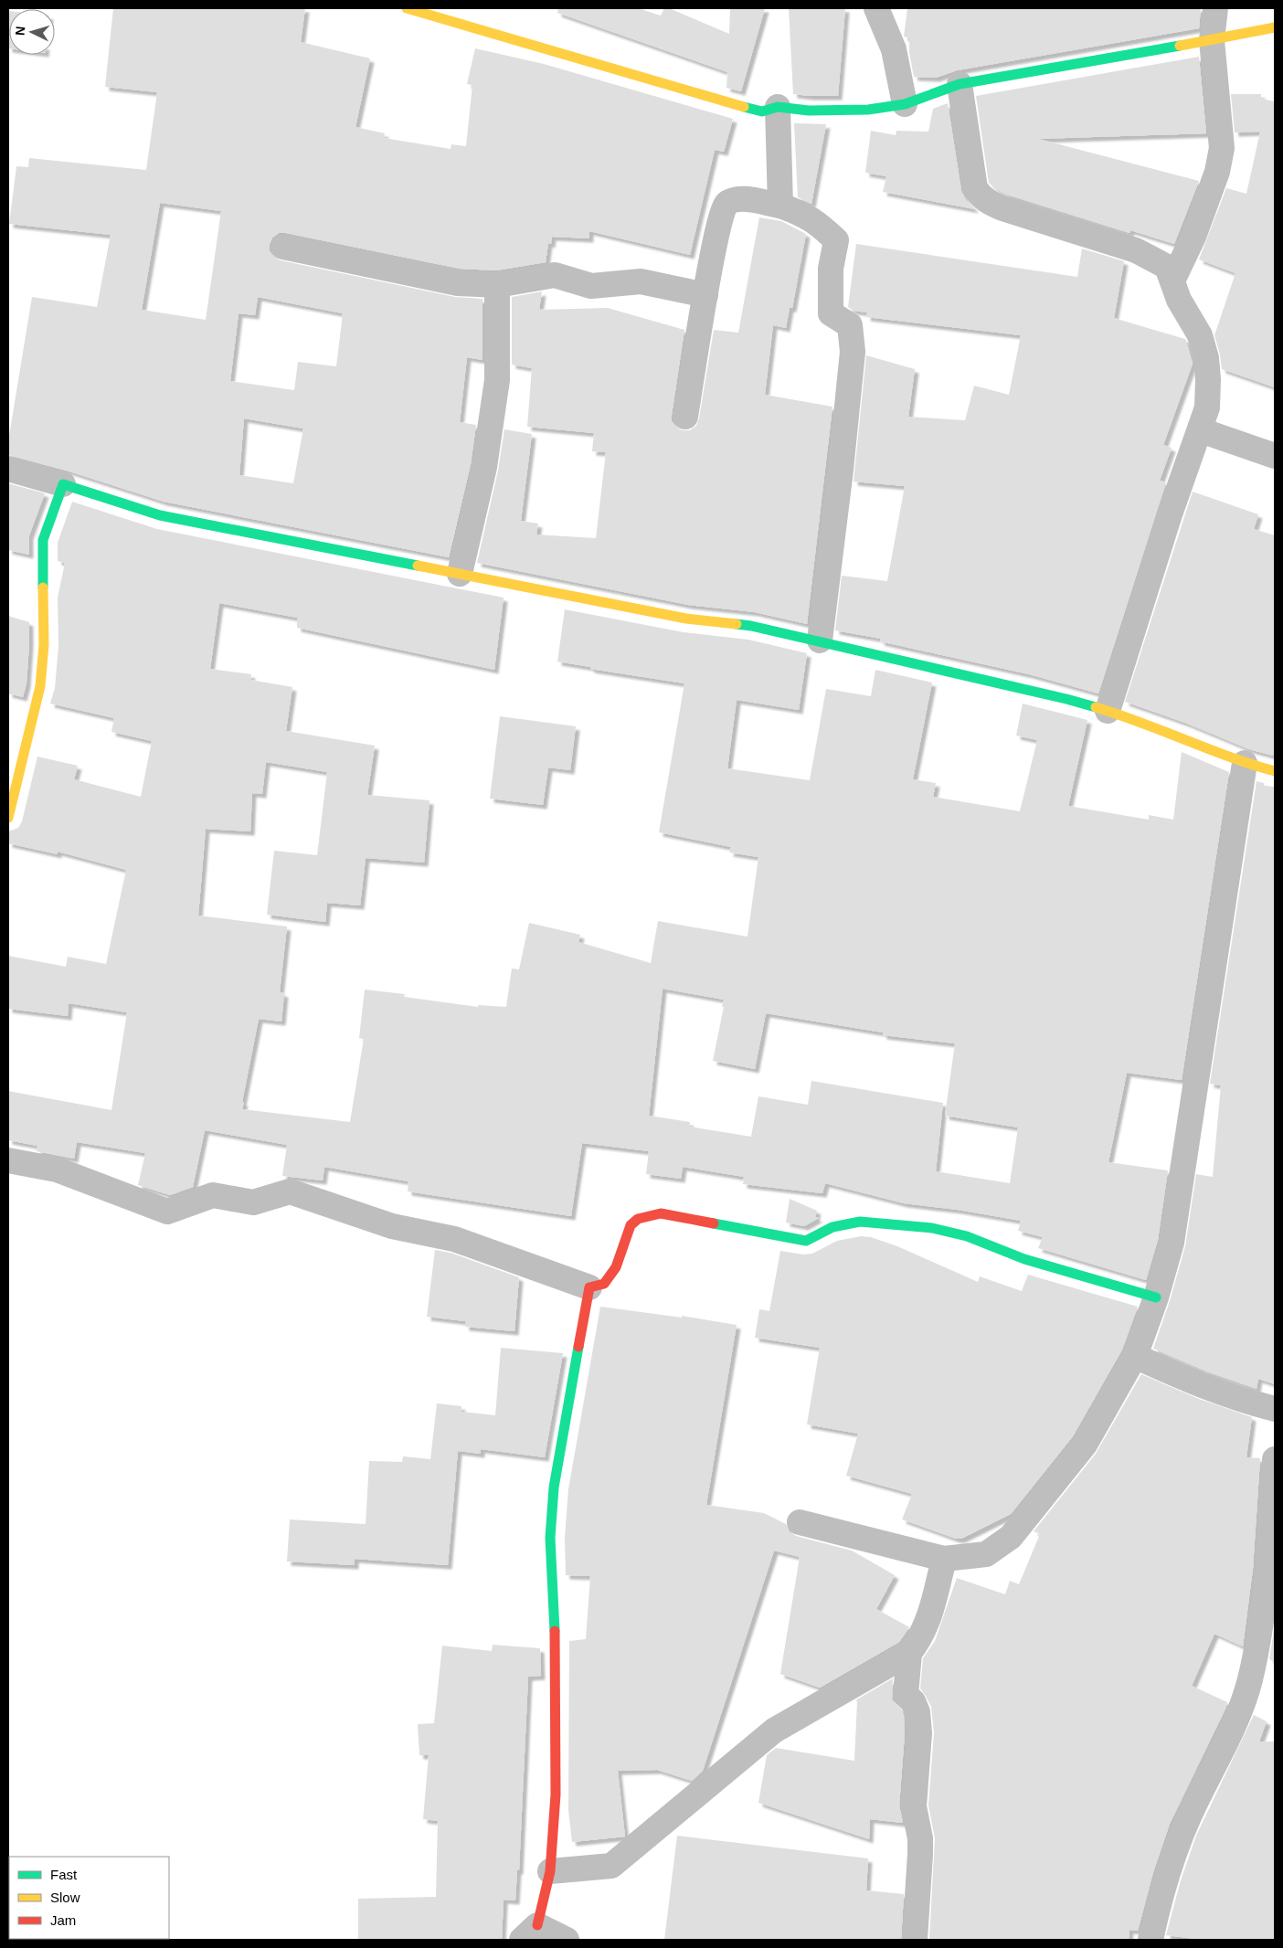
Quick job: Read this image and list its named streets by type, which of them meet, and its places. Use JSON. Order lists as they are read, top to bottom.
{
  "legend": ["Fast", "Slow", "Jam"],
  "north": "left"
}
